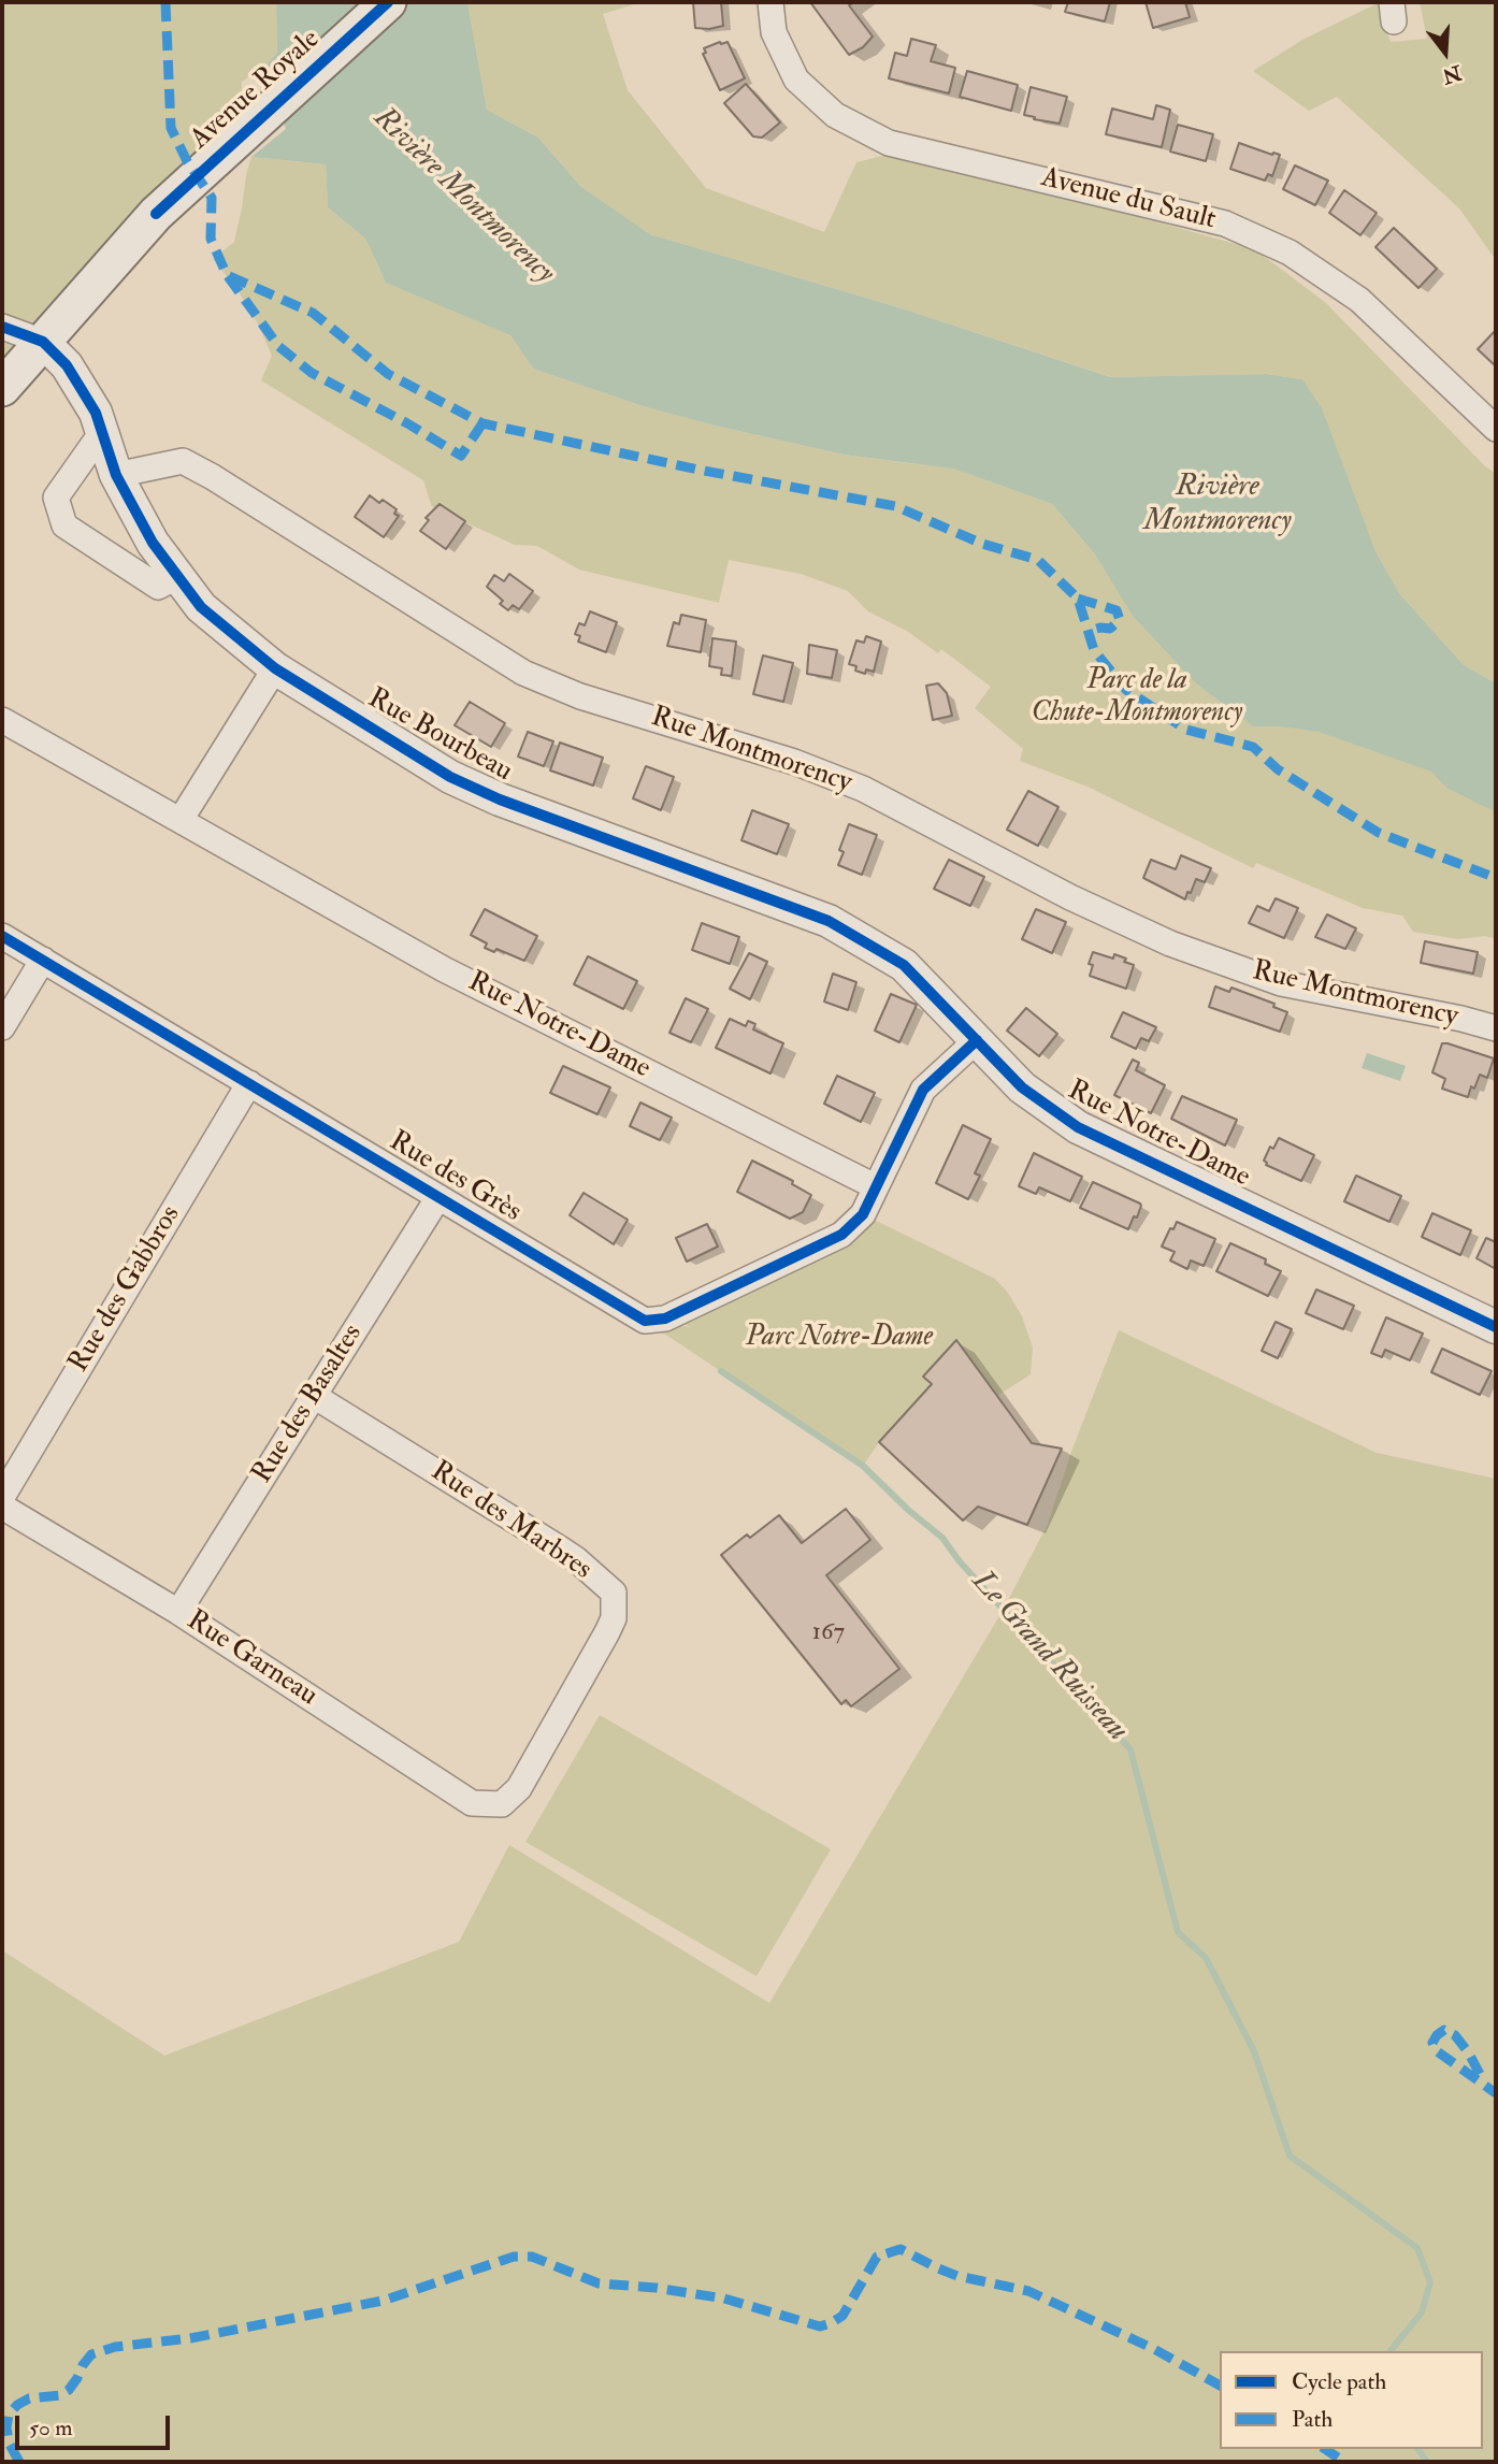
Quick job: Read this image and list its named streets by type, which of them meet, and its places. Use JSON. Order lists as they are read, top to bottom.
{
  "streets": {
    "main road": ["Avenue Royale"],
    "street": [
      "Avenue du Sault",
      "Rue Bourbeau",
      "Rue Montmorency",
      "Rue Notre-Dame",
      "Rue des Grès",
      "Rue des Gabbros",
      "Rue des Basaltes",
      "Rue des Marbres",
      "Rue Garneau"
    ]
  },
  "crossings": [
    ["Avenue Royale", "Rue Bourbeau"],
    ["Rue Bourbeau", "Rue Montmorency"],
    ["Rue Bourbeau", "Rue Notre-Dame"],
    ["Rue Notre-Dame", "Rue des Grès"],
    ["Rue des Grès", "Rue des Gabbros"],
    ["Rue des Grès", "Rue des Basaltes"],
    ["Rue des Basaltes", "Rue des Marbres"],
    ["Rue des Basaltes", "Rue Garneau"],
    ["Rue des Marbres", "Rue Garneau"]
  ],
  "water": ["Rivière Montmorency", "Le Grand Ruisseau"],
  "parks": ["Parc de la Chute-Montmorency", "Parc Notre-Dame"],
  "house_numbers": ["167"],
  "legend": ["Cycle path", "Path"],
  "scale_bar": "50 m",
  "north": "bottom"
}
